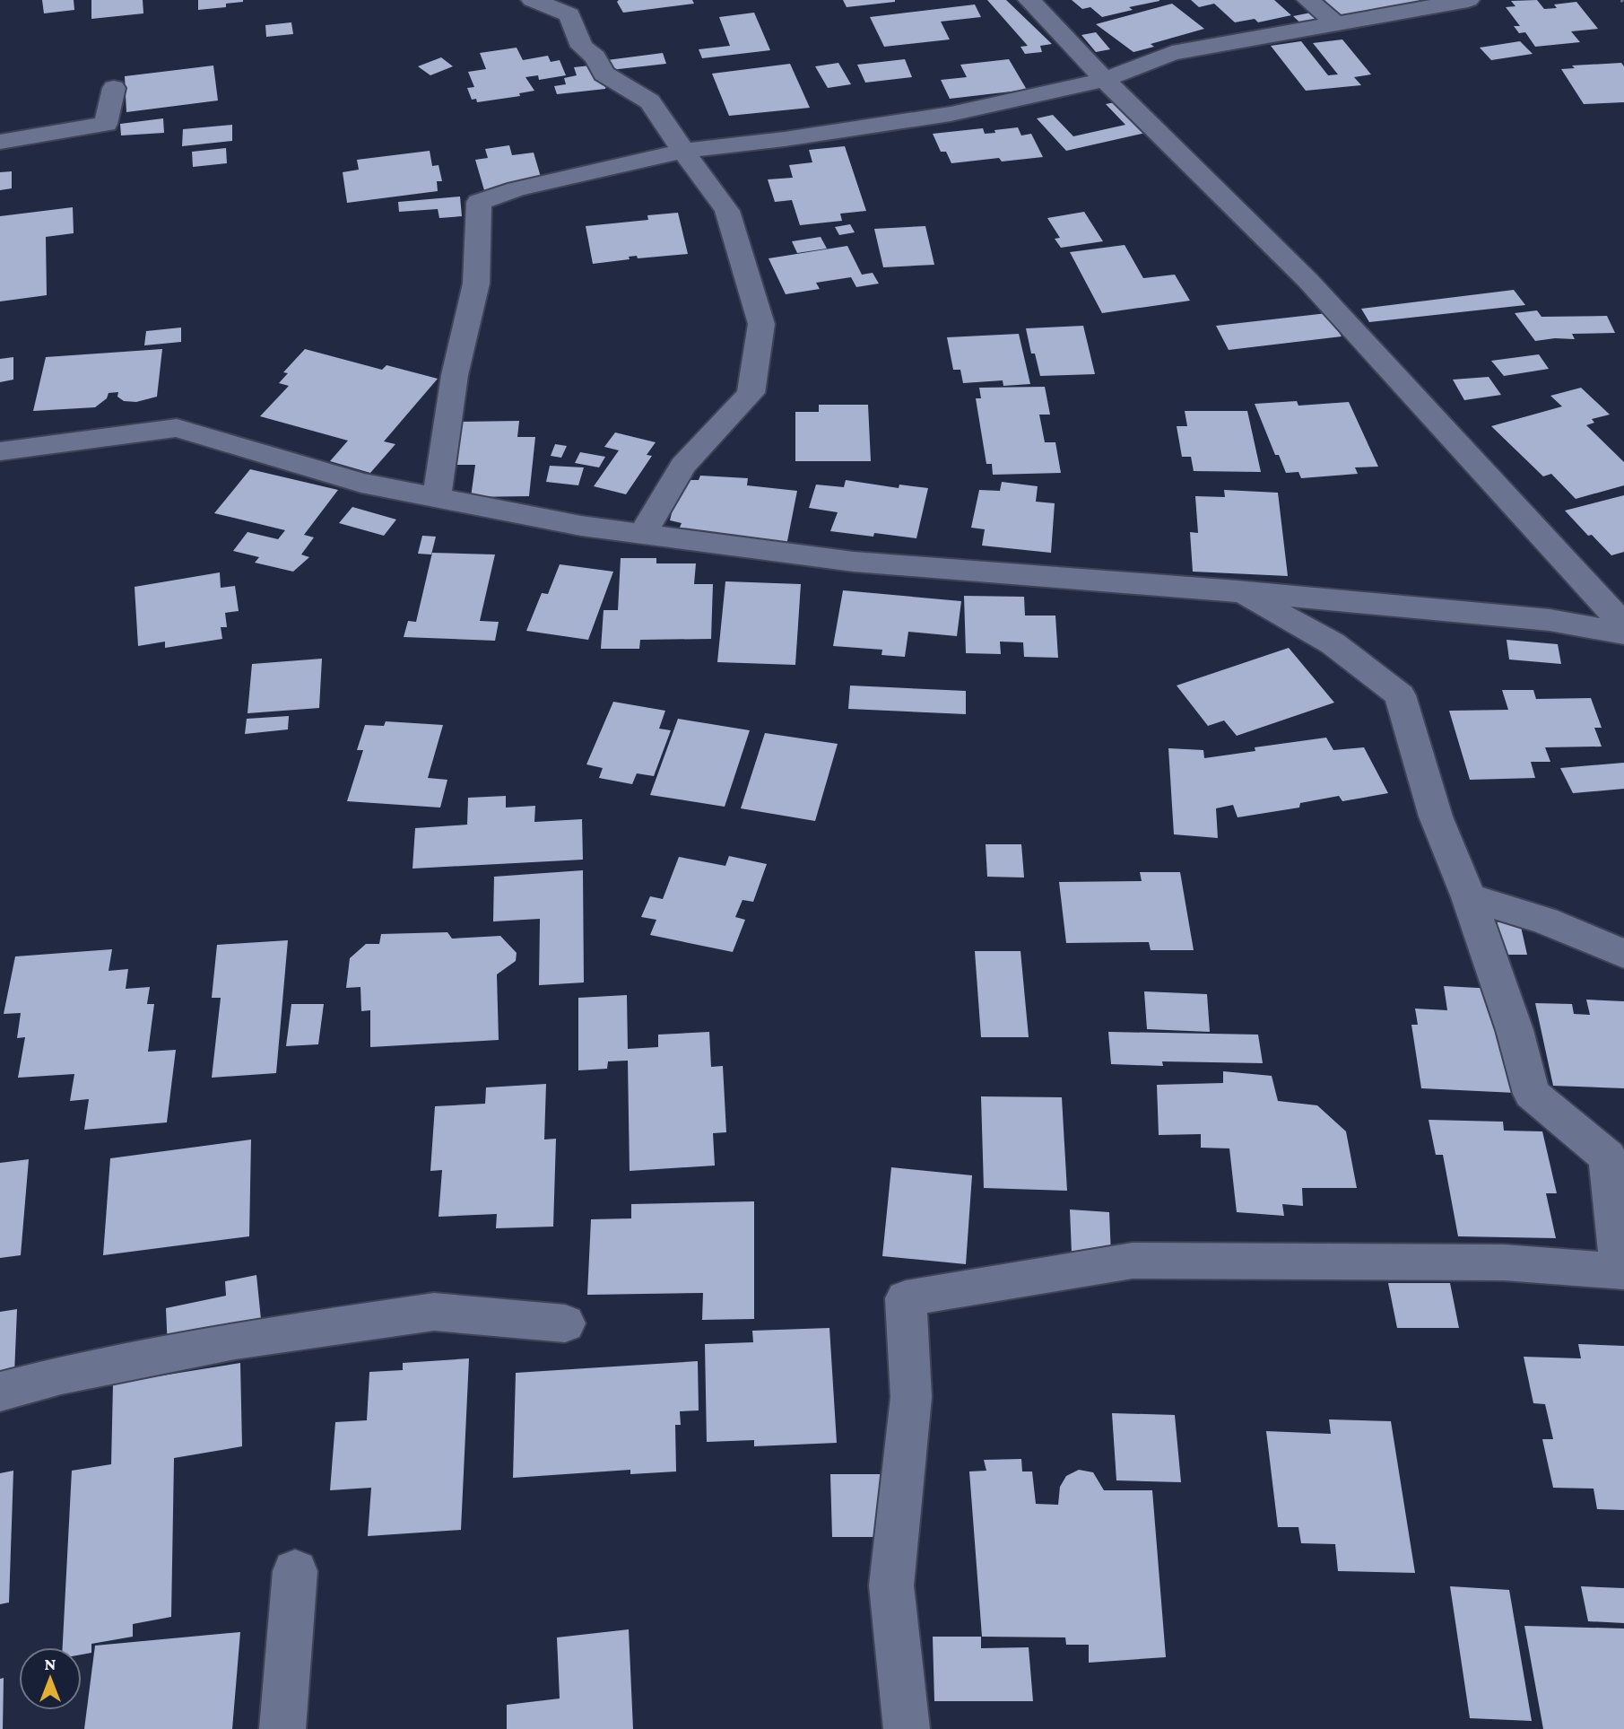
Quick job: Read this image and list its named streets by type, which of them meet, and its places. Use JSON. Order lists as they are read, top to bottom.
{
  "north": "top"
}
